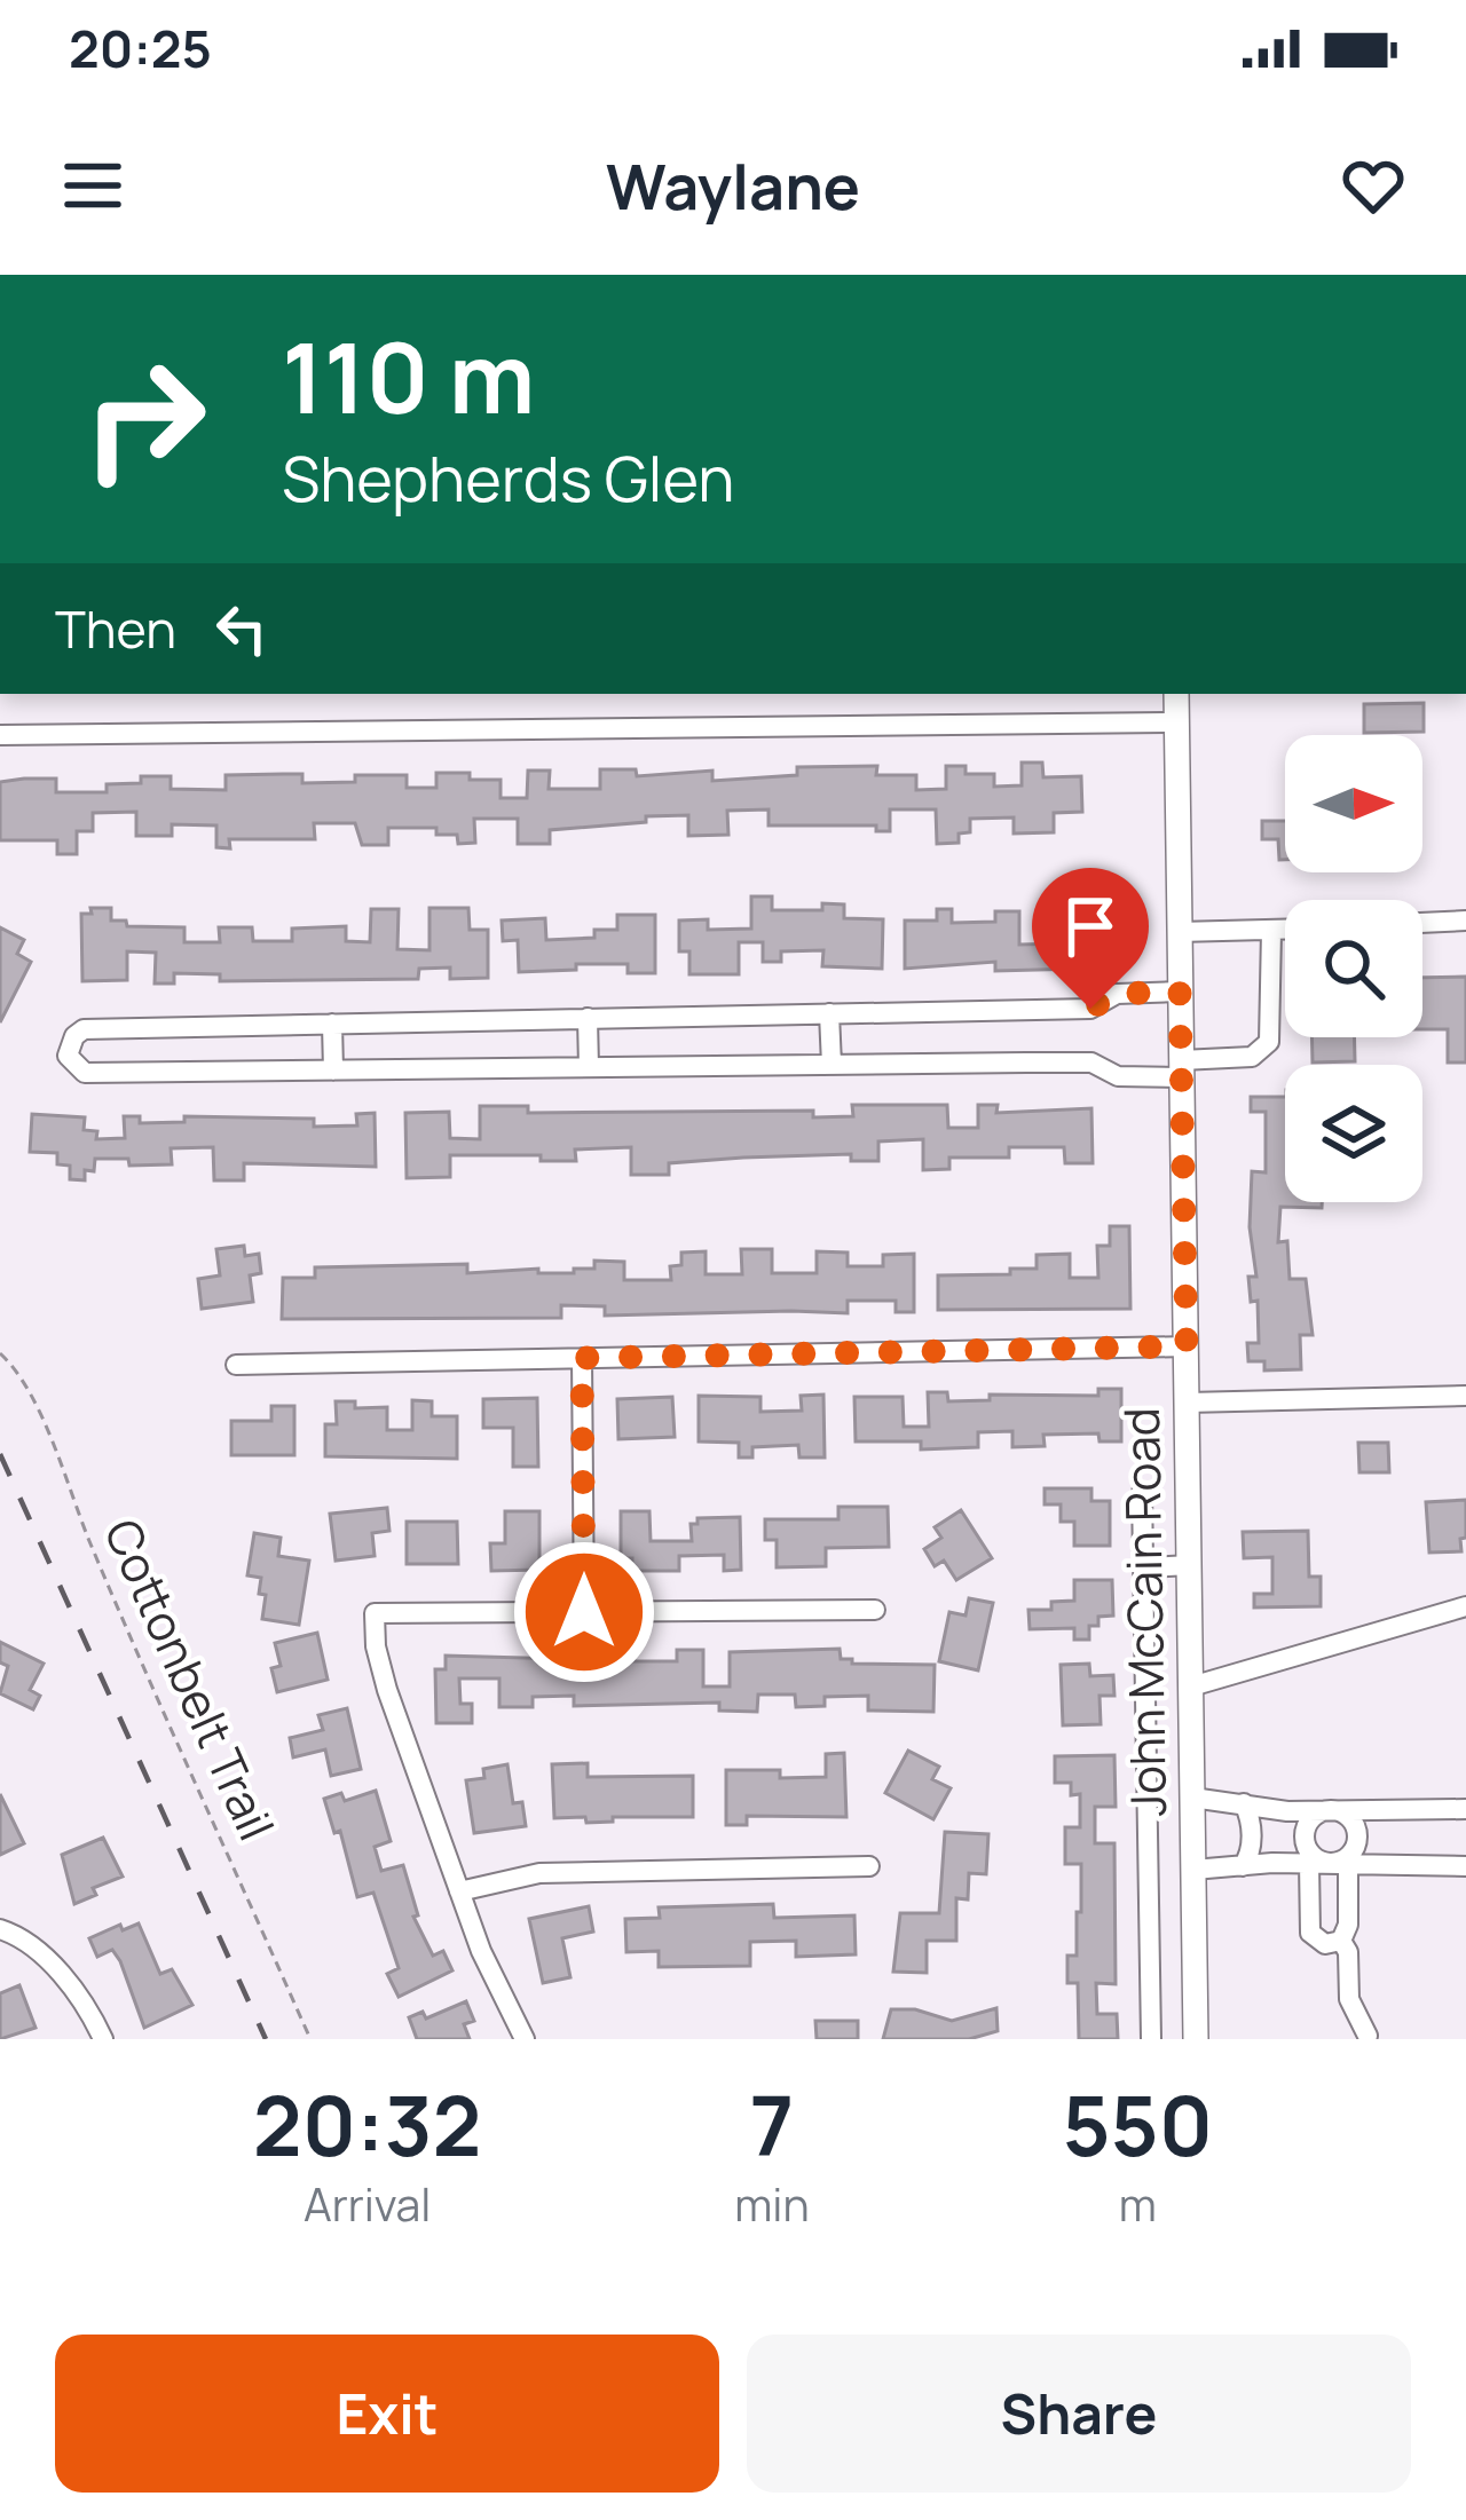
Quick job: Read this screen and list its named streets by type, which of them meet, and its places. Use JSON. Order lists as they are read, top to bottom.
{
  "streets": {
    "main road": ["John McCain Road"],
    "path": ["Cottonbelt Trail"]
  },
  "north": "right",
  "page": {
    "status": "20:25",
    "header": "Waylane",
    "turn": ["110 m", "Shepherds Glen"],
    "then": "Then",
    "eta": [
      "20:32",
      "Arrival",
      "7",
      "min",
      "550",
      "m"
    ],
    "buttons": ["Exit", "Share"]
  }
}
